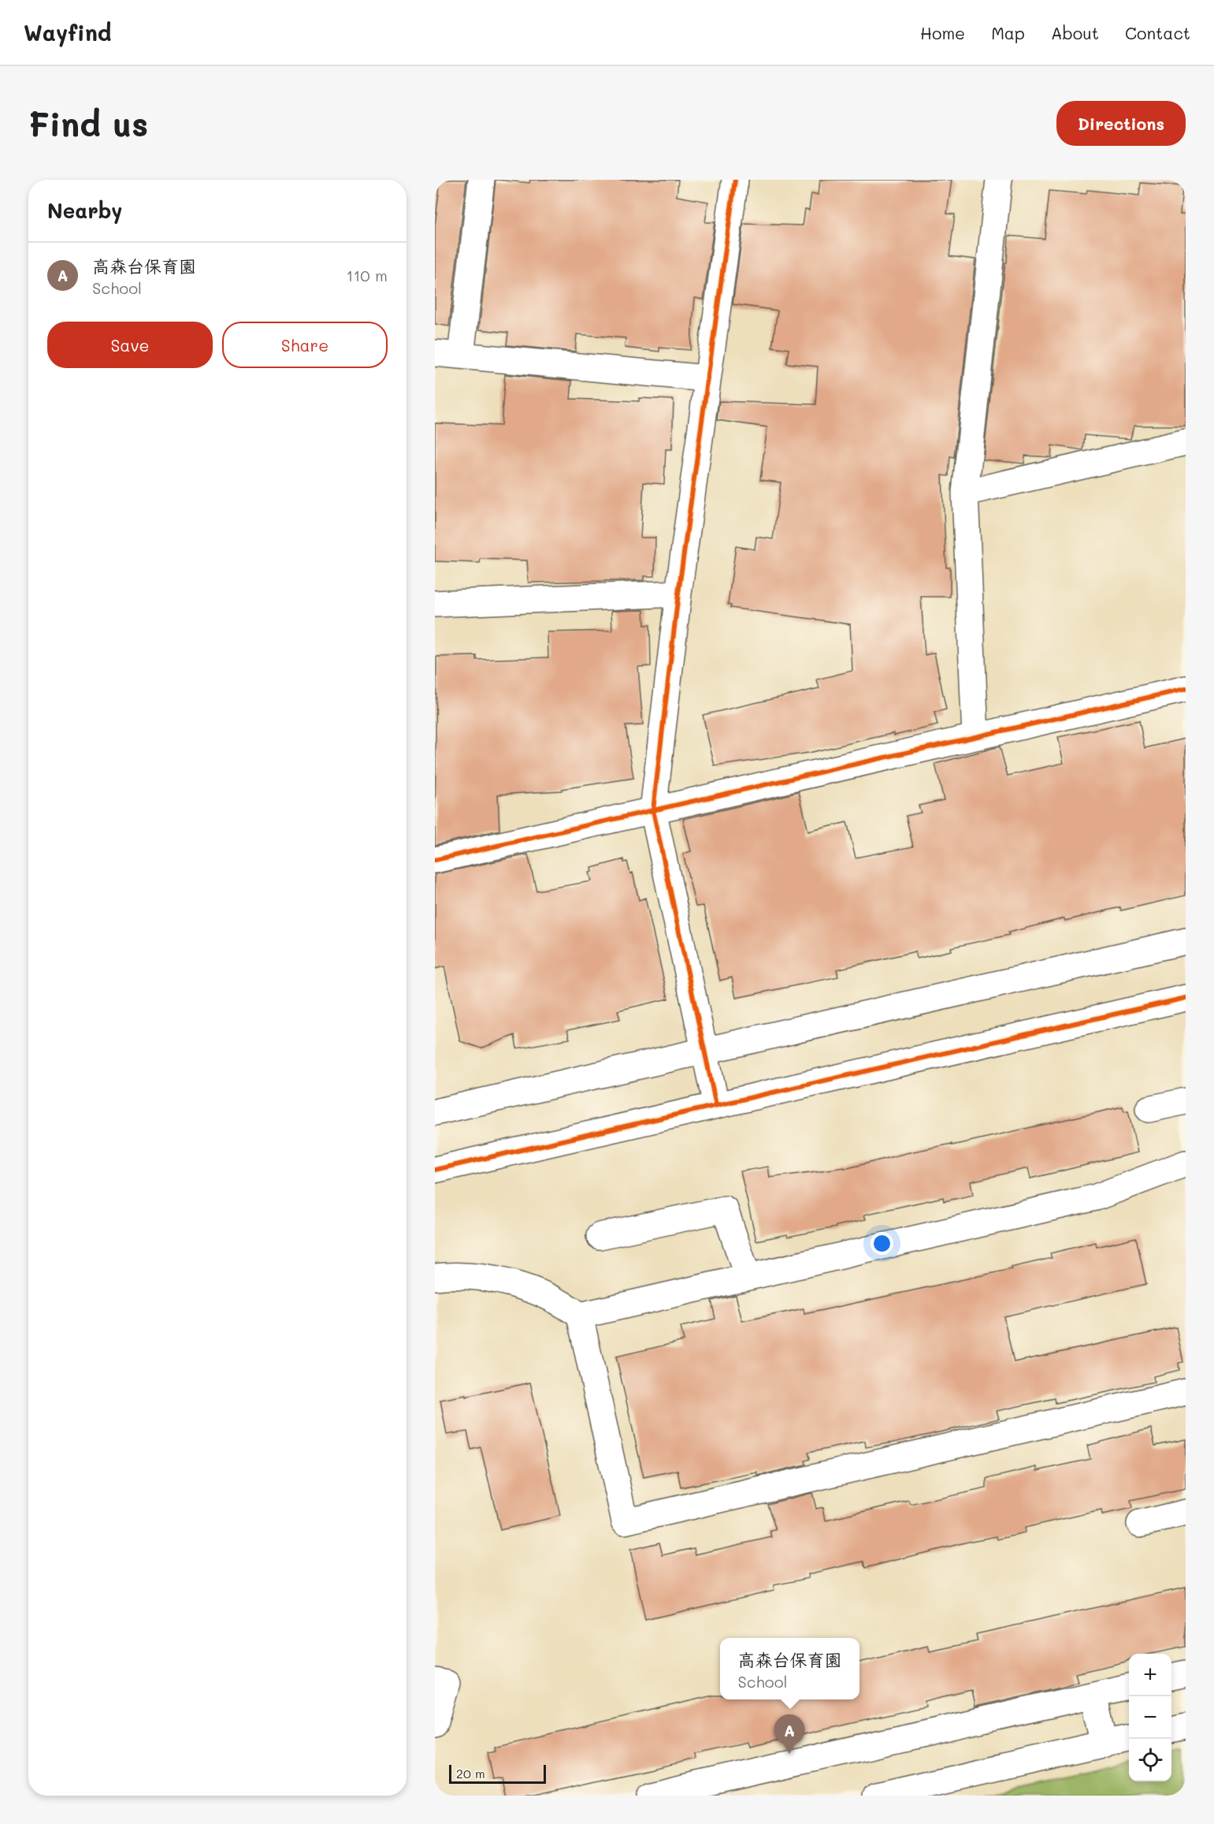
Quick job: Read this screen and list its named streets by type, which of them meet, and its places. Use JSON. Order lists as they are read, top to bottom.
{
  "scale_bar": "20 m",
  "page": {
    "header": "Wayfind",
    "nav": [
      "Home",
      "Map",
      "About",
      "Contact"
    ],
    "buttons": [
      "Directions",
      ["Save", "Share"]
    ],
    "title": "Find us",
    "heading": "Nearby",
    "list": [
      {
        "mark": "A",
        "name": "高森台保育園",
        "note": "School",
        "value": "110 m"
      }
    ],
    "popup": ["高森台保育園", "School"],
    "map_buttons": ["+", "−"],
    "pins": "A",
    "scale": "20 m"
  }
}
